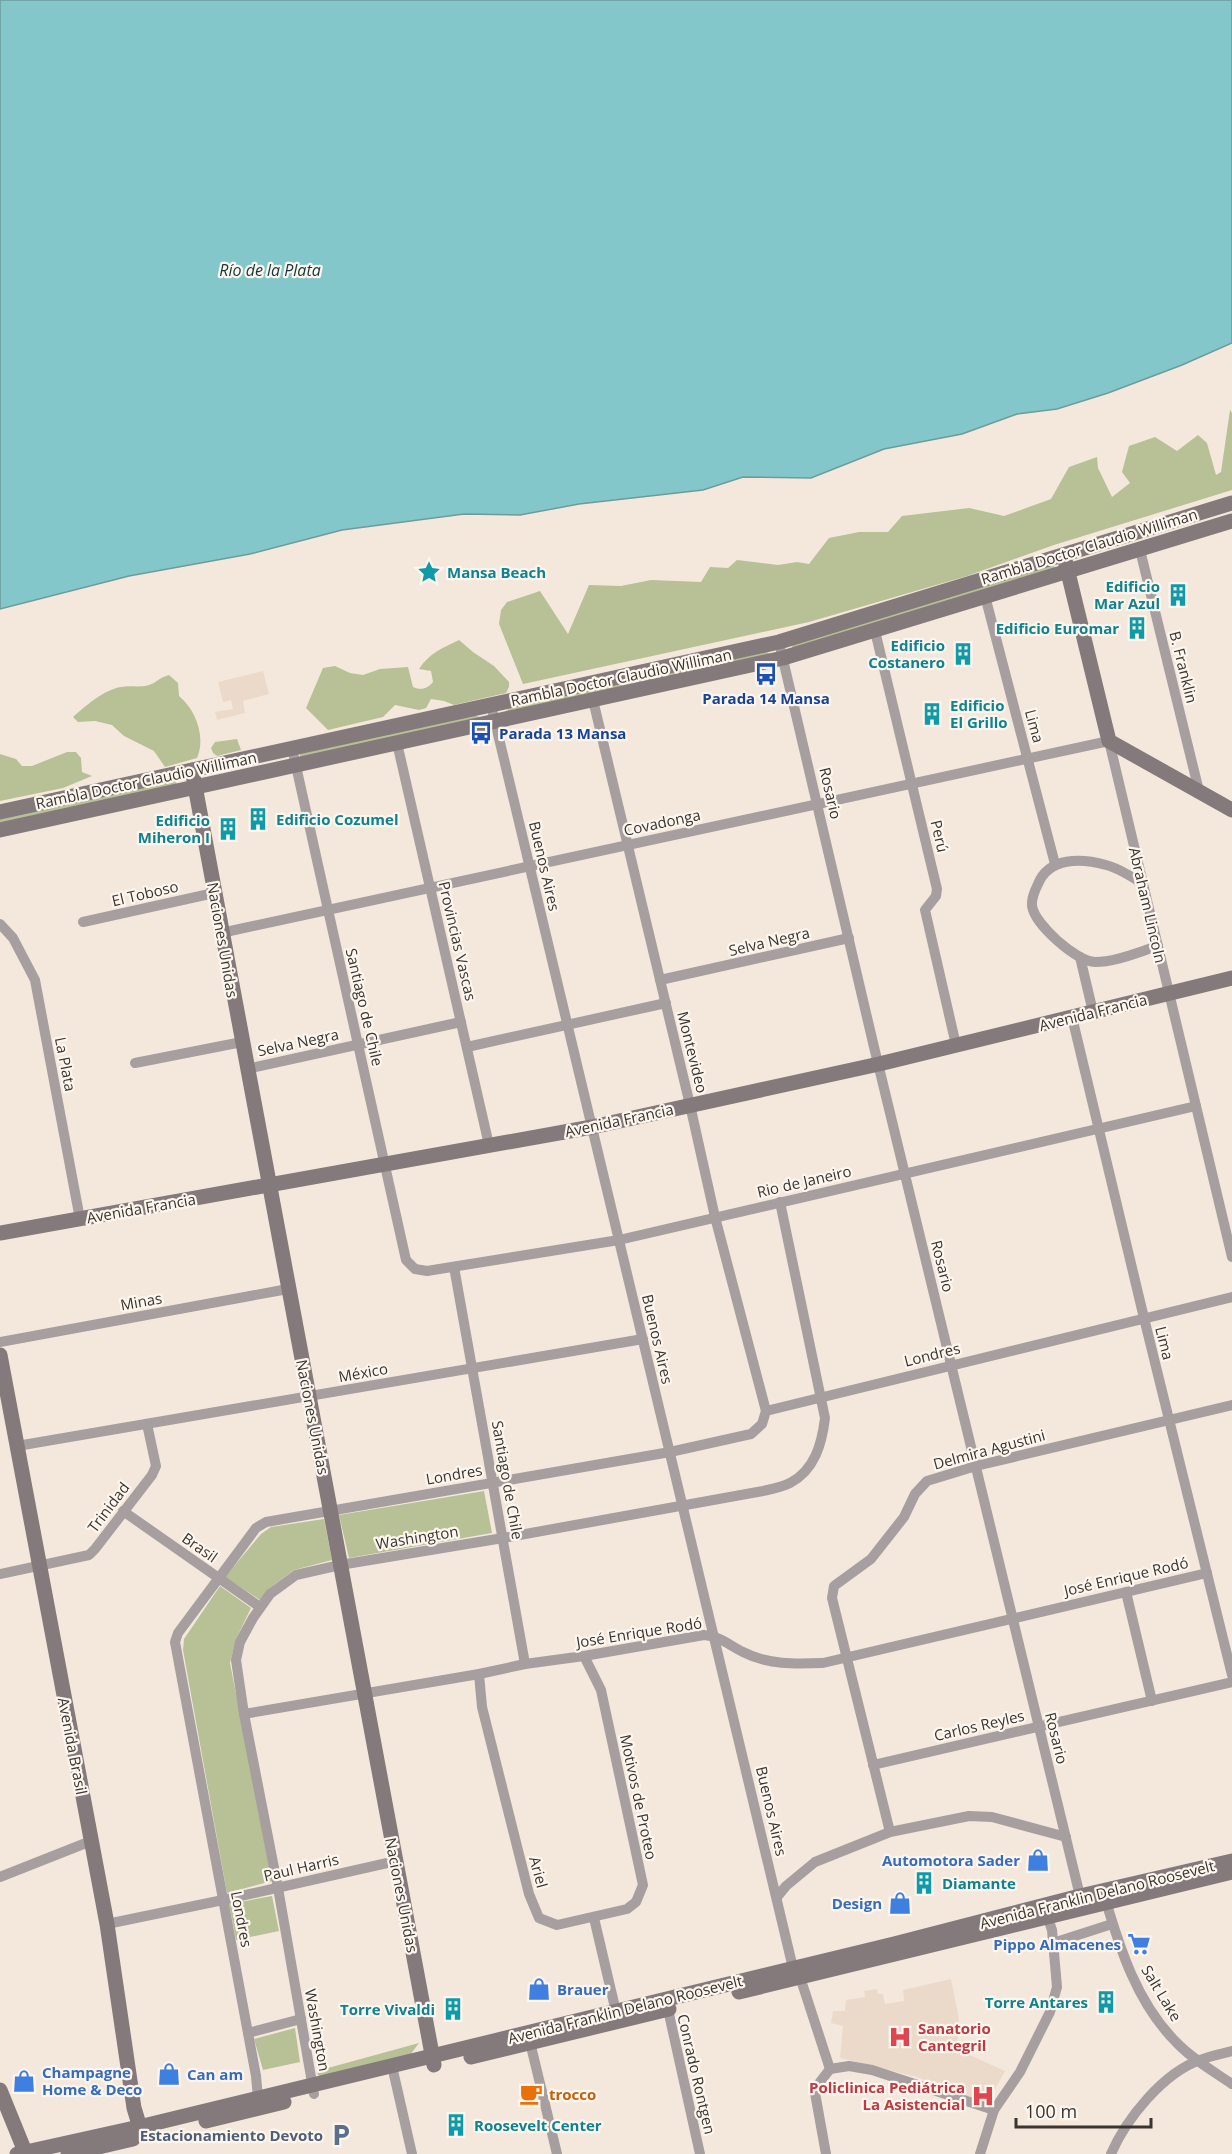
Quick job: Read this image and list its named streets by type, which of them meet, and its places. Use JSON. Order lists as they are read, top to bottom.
{
  "streets": {
    "main road": [
      "Rambla Doctor Claudio Williman",
      "Abraham Lincoln",
      "Naciones Unidas",
      "Avenida Francia",
      "Avenida Brasil",
      "Avenida Franklin Delano Roosevelt"
    ],
    "street": [
      "B. Franklin",
      "Lima",
      "Rosario",
      "Covadonga",
      "Perú",
      "Buenos Aires",
      "El Toboso",
      "Provincias Vascas",
      "Selva Negra",
      "Santiago de Chile",
      "Montevideo",
      "La Plata",
      "Rio de Janeiro",
      "Minas",
      "Londres",
      "México",
      "Delmira Agustini",
      "Trinidad",
      "Washington",
      "Brasil",
      "José Enrique Rodó",
      "Carlos Reyles",
      "Motivos de Proteo",
      "Paul Harris",
      "Ariel",
      "Salt Lake",
      "Conrado Rontgen"
    ]
  },
  "crossings": [
    ["Rambla Doctor Claudio Williman", "B. Franklin"],
    ["Rambla Doctor Claudio Williman", "Lima"],
    ["Rambla Doctor Claudio Williman", "Rosario"],
    ["Rambla Doctor Claudio Williman", "Perú"],
    ["Rambla Doctor Claudio Williman", "Buenos Aires"],
    ["Rambla Doctor Claudio Williman", "Abraham Lincoln"],
    ["Rambla Doctor Claudio Williman", "Naciones Unidas"],
    ["Rambla Doctor Claudio Williman", "Provincias Vascas"],
    ["Rambla Doctor Claudio Williman", "Santiago de Chile"],
    ["Rambla Doctor Claudio Williman", "Montevideo"],
    ["Lima", "Covadonga"],
    ["Lima", "Abraham Lincoln"],
    ["Lima", "Avenida Francia"],
    ["Lima", "Rio de Janeiro"],
    ["Lima", "Londres"],
    ["Lima", "Delmira Agustini"],
    ["Lima", "José Enrique Rodó"],
    ["Rosario", "Covadonga"],
    ["Rosario", "Selva Negra"],
    ["Rosario", "Avenida Francia"],
    ["Rosario", "Rio de Janeiro"],
    ["Rosario", "Londres"],
    ["Rosario", "Delmira Agustini"],
    ["Rosario", "José Enrique Rodó"],
    ["Rosario", "Carlos Reyles"],
    ["Rosario", "Avenida Franklin Delano Roosevelt"],
    ["Covadonga", "Perú"],
    ["Covadonga", "Buenos Aires"],
    ["Covadonga", "Abraham Lincoln"],
    ["Covadonga", "Naciones Unidas"],
    ["Covadonga", "Provincias Vascas"],
    ["Covadonga", "Santiago de Chile"],
    ["Covadonga", "Montevideo"],
    ["Perú", "Avenida Francia"],
    ["Buenos Aires", "Avenida Francia"],
    ["Buenos Aires", "Rio de Janeiro"],
    ["Buenos Aires", "Londres"],
    ["Buenos Aires", "México"],
    ["Buenos Aires", "Washington"],
    ["Buenos Aires", "José Enrique Rodó"],
    ["Buenos Aires", "Avenida Franklin Delano Roosevelt"],
    ["El Toboso", "Naciones Unidas"],
    ["Abraham Lincoln", "Avenida Francia"],
    ["Abraham Lincoln", "Rio de Janeiro"],
    ["Naciones Unidas", "Selva Negra"],
    ["Naciones Unidas", "Avenida Francia"],
    ["Naciones Unidas", "Minas"],
    ["Naciones Unidas", "Londres"],
    ["Naciones Unidas", "México"],
    ["Naciones Unidas", "Washington"],
    ["Naciones Unidas", "José Enrique Rodó"],
    ["Naciones Unidas", "Paul Harris"],
    ["Naciones Unidas", "Avenida Franklin Delano Roosevelt"],
    ["Provincias Vascas", "Selva Negra"],
    ["Provincias Vascas", "Avenida Francia"],
    ["Selva Negra", "Santiago de Chile"],
    ["Selva Negra", "Montevideo"],
    ["Santiago de Chile", "Avenida Francia"],
    ["Santiago de Chile", "Rio de Janeiro"],
    ["Santiago de Chile", "Londres"],
    ["Santiago de Chile", "México"],
    ["Santiago de Chile", "Washington"],
    ["Santiago de Chile", "José Enrique Rodó"],
    ["Avenida Francia", "Montevideo"],
    ["Avenida Francia", "La Plata"],
    ["Montevideo", "Rio de Janeiro"],
    ["Montevideo", "Londres"],
    ["Rio de Janeiro", "Washington"],
    ["Londres", "Washington"],
    ["Londres", "Brasil"],
    ["Londres", "Paul Harris"],
    ["Londres", "Avenida Franklin Delano Roosevelt"],
    ["México", "Trinidad"],
    ["México", "Avenida Brasil"],
    ["Delmira Agustini", "José Enrique Rodó"],
    ["Delmira Agustini", "Carlos Reyles"],
    ["Trinidad", "Brasil"],
    ["Trinidad", "Avenida Brasil"],
    ["Washington", "Brasil"],
    ["Washington", "José Enrique Rodó"],
    ["Washington", "Paul Harris"],
    ["Washington", "Avenida Franklin Delano Roosevelt"],
    ["José Enrique Rodó", "Motivos de Proteo"],
    ["José Enrique Rodó", "Ariel"],
    ["Avenida Brasil", "Paul Harris"],
    ["Avenida Brasil", "Avenida Franklin Delano Roosevelt"],
    ["Motivos de Proteo", "Ariel"],
    ["Avenida Franklin Delano Roosevelt", "Salt Lake"],
    ["Avenida Franklin Delano Roosevelt", "Conrado Rontgen"]
  ],
  "water": ["Río de la Plata"],
  "places": {
    "place": ["Mansa Beach"],
    "building": [
      "Edificio Mar Azul",
      "Edificio Euromar",
      "Edificio Costanero",
      "Edificio El Grillo",
      "Edificio Cozumel",
      "Edificio Miheron I",
      "Diamante",
      "Torre Antares",
      "Torre Vivaldi",
      "Roosevelt Center"
    ],
    "bus stop": ["Parada 14 Mansa", "Parada 13 Mansa"],
    "shop": [
      "Automotora Sader",
      "Design",
      "Brauer",
      "Can am",
      "Champagne Home & Deco"
    ],
    "supermarket": ["Pippo Almacenes"],
    "hospital": ["Sanatorio Cantegril", "Policlinica Pediátrica La Asistencial"],
    "cafe": ["trocco"],
    "parking": ["Estacionamiento Devoto"]
  },
  "scale_bar": "100 m"
}
